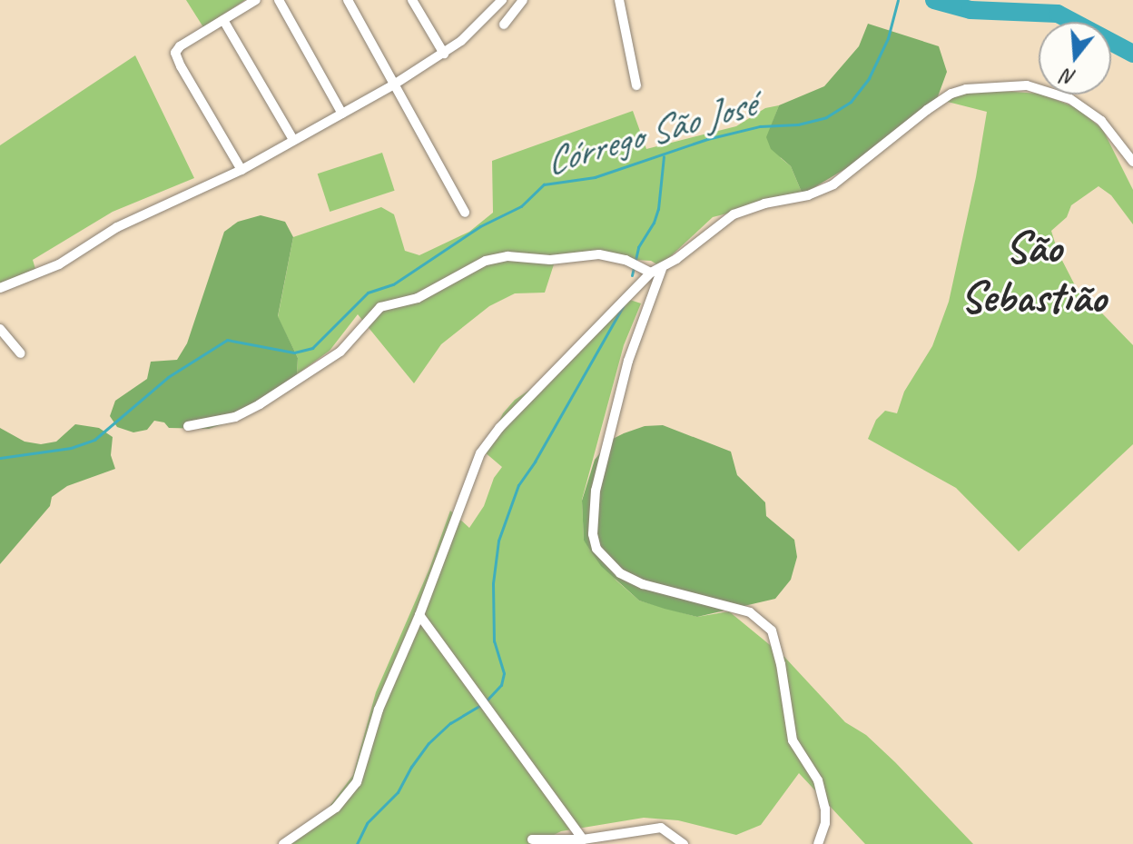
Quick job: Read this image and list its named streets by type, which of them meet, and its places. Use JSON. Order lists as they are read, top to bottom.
{
  "districts": ["São Sebastião"],
  "water": ["Córrego São José"],
  "north": "bottom"
}
